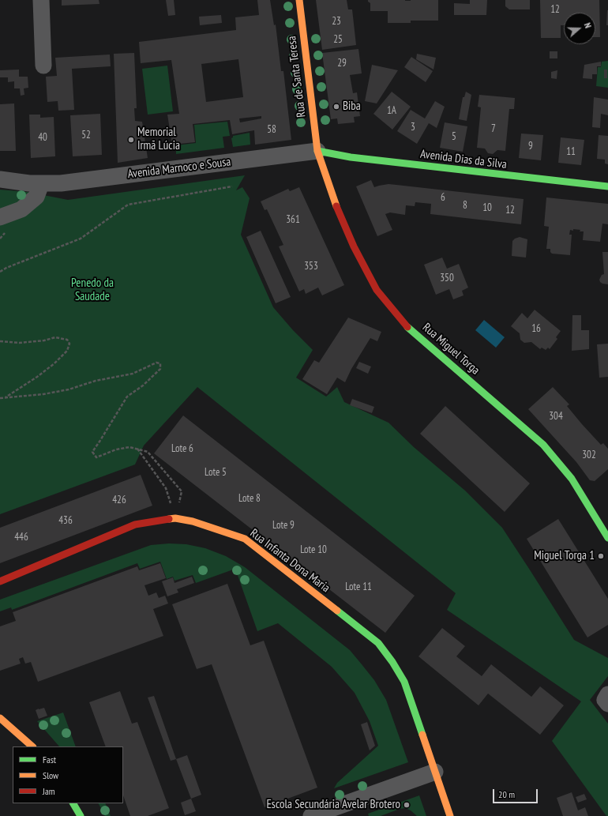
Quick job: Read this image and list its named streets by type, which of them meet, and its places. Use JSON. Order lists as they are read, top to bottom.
{
  "streets": {
    "street": [
      "Rua de Santa Teresa",
      "Avenida Dias da Silva",
      "Avenida Marnoco e Sousa",
      "Rua Miguel Torga",
      "Rua Infanta Dona Maria"
    ]
  },
  "crossings": [
    ["Rua de Santa Teresa", "Avenida Dias da Silva"],
    ["Rua de Santa Teresa", "Avenida Marnoco e Sousa"],
    ["Rua de Santa Teresa", "Rua Miguel Torga"],
    ["Avenida Dias da Silva", "Avenida Marnoco e Sousa"],
    ["Avenida Dias da Silva", "Rua Miguel Torga"],
    ["Avenida Marnoco e Sousa", "Rua Miguel Torga"]
  ],
  "parks": ["Penedo da Saudade"],
  "places": [
    "Biba",
    "Memorial Irmã Lúcia",
    "Miguel Torga 1",
    "Escola Secundária Avelar Brotero"
  ],
  "house_numbers": [
    "12",
    "23",
    "25",
    "29",
    "1A",
    "3",
    "7",
    "58",
    "52",
    "5",
    "40",
    "9",
    "11",
    "6",
    "8",
    "10",
    "12",
    "361",
    "353",
    "350",
    "16",
    "304",
    "Lote 6",
    "302",
    "Lote 5",
    "Lote 8",
    "426",
    "436",
    "Lote 9",
    "446",
    "Lote 10",
    "Lote 11"
  ],
  "legend": ["Fast", "Slow", "Jam"],
  "scale_bar": "20 m",
  "north": "right"
}
